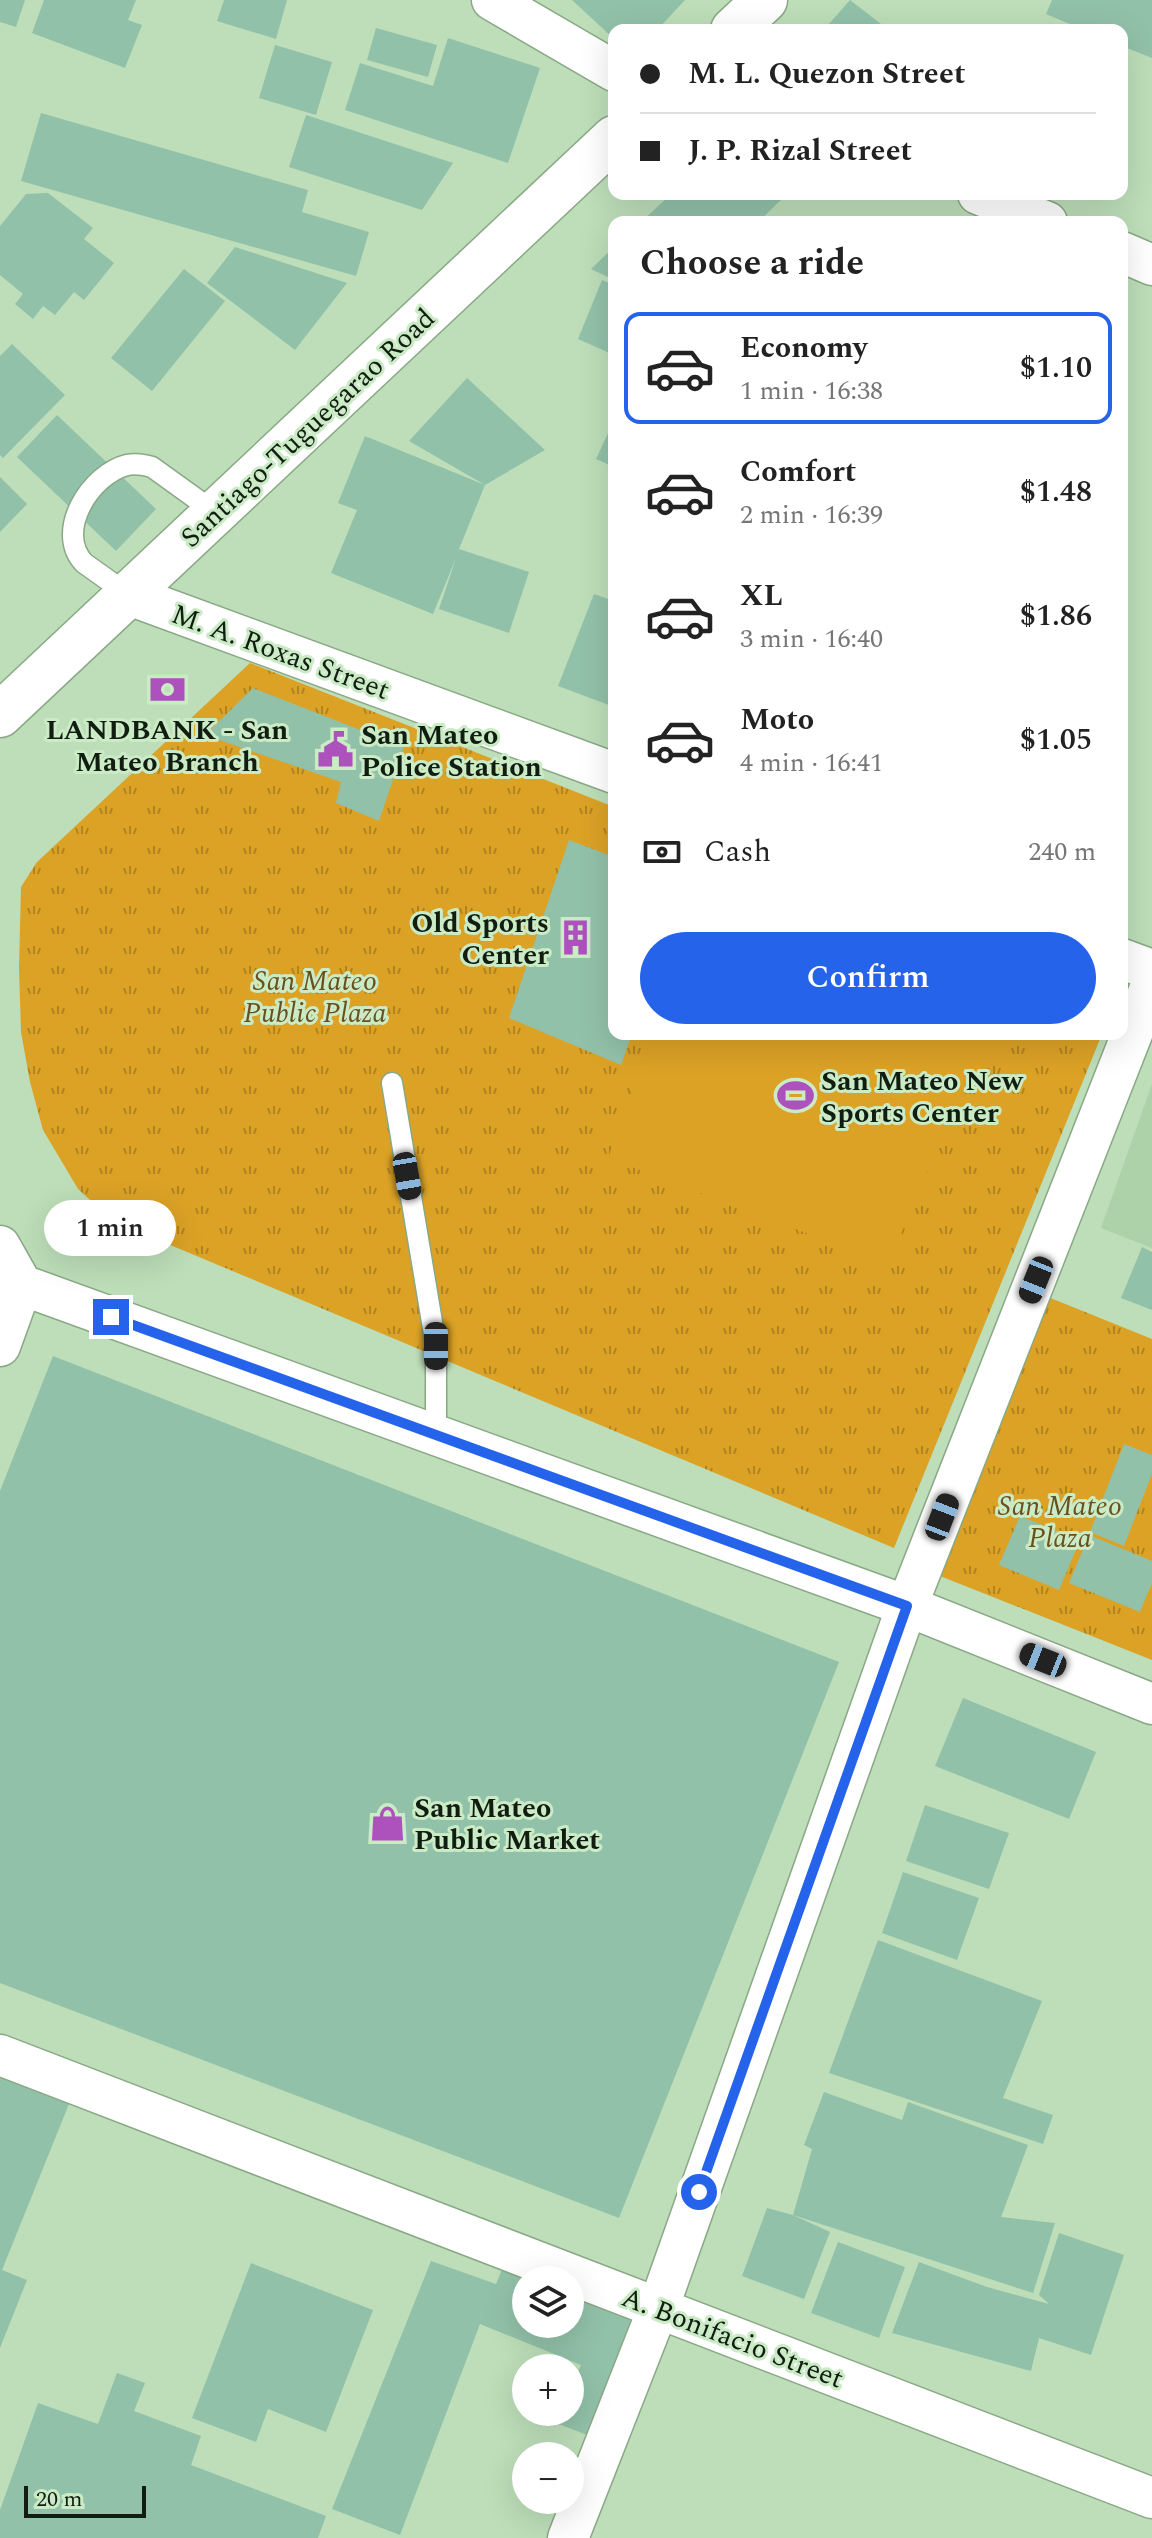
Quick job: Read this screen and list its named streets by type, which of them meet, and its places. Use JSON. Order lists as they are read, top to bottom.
{
  "streets": {
    "highway": ["Santiago-Tuguegarao Road"],
    "street": ["M. A. Roxas Street", "A. Bonifacio Street"]
  },
  "crossings": [
    ["Santiago-Tuguegarao Road", "M. A. Roxas Street"]
  ],
  "parks": ["San Mateo Public Plaza", "San Mateo Plaza"],
  "places": {
    "bank": ["LANDBANK - San Mateo Branch"],
    "public building": ["San Mateo Police Station"],
    "building": ["Old Sports Center"],
    "sports": ["San Mateo New Sports Center"],
    "shop": ["San Mateo Public Market"]
  },
  "scale_bar": "20 m",
  "page": {
    "banner": ["M. L. Quezon Street", "J. P. Rizal Street"],
    "heading": "Choose a ride",
    "list": [
      {
        "name": "Economy",
        "note": "1 min · 16:38",
        "value": "$1.10"
      },
      {
        "name": "Comfort",
        "note": "2 min · 16:39",
        "value": "$1.48"
      },
      {
        "name": "XL",
        "note": "3 min · 16:40",
        "value": "$1.86"
      },
      {
        "name": "Moto",
        "note": "4 min · 16:41",
        "value": "$1.05"
      }
    ],
    "pay": ["Cash", "240 m"],
    "buttons": "Confirm",
    "bubble": "1 min",
    "map_buttons": ["+", "−"],
    "scale": "20 m"
  }
}
